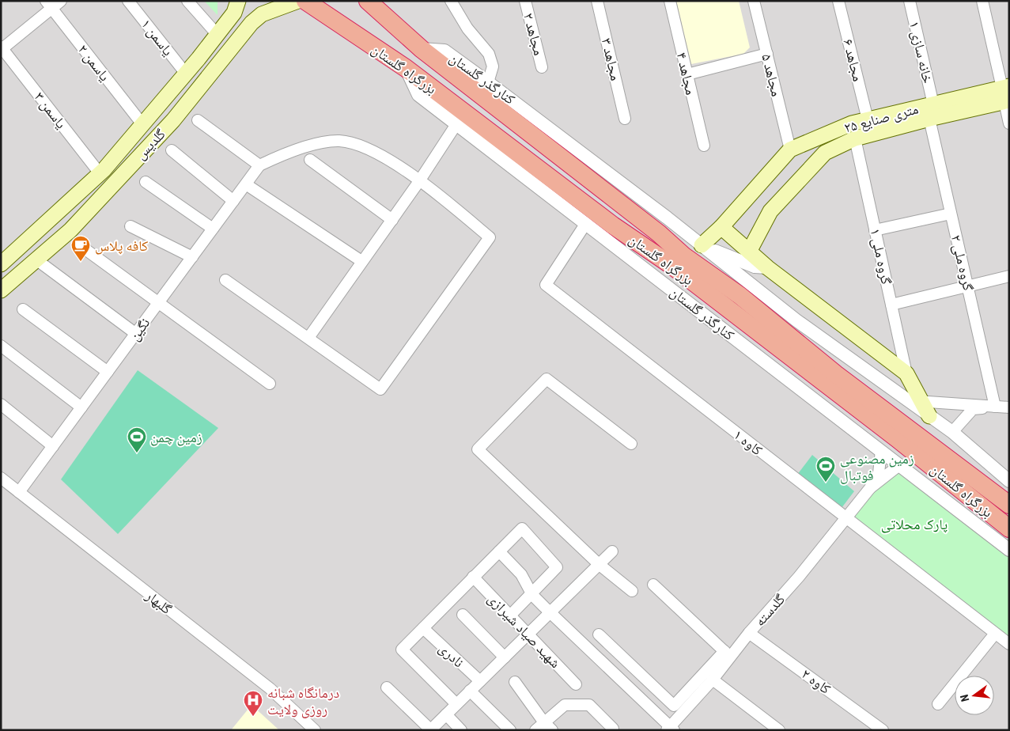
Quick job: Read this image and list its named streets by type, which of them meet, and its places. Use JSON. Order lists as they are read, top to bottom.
{
  "streets": {
    "highway": ["بزرگراه گلستان"],
    "main road": ["۲۵ متری صنایع", "گلدیس"],
    "street": [
      "مجاهد ۲",
      "یاسمن ۱",
      "خانه سازی ۱",
      "مجاهد ۳",
      "۶ مجاهد",
      "یاسمن ۲",
      "مجاهد ۴",
      "۵ مجاهد",
      "کنارگذر گلستان",
      "یاسمن ۳",
      "گروه ملی ۱",
      "گروه ملی ۲",
      "نگین",
      "کاوه ۱",
      "گلبهار",
      "گلدسته",
      "شهید صیاد شیرازی",
      "نادری",
      "کاوه ۲"
    ]
  },
  "crossings": [
    ["یاسمن ۱", "گلدیس"],
    ["خانه سازی ۱", "۲۵ متری صنایع"],
    ["۶ مجاهد", "۲۵ متری صنایع"],
    ["یاسمن ۲", "گلدیس"],
    ["بزرگراه گلستان", "کنارگذر گلستان"],
    ["بزرگراه گلستان", "کاوه ۱"],
    ["۵ مجاهد", "۲۵ متری صنایع"],
    ["کنارگذر گلستان", "۲۵ متری صنایع"],
    ["کنارگذر گلستان", "کاوه ۱"],
    ["یاسمن ۳", "گلدیس"],
    ["۲۵ متری صنایع", "گروه ملی ۱"],
    ["۲۵ متری صنایع", "گروه ملی ۲"],
    ["نگین", "گلبهار"],
    ["کاوه ۱", "گلدسته"],
    ["گلدسته", "کاوه ۲"]
  ],
  "parks": ["پارک محلاتی"],
  "places": {
    "cafe": ["کافه پلاس"],
    "sports": ["زمین چمن", "زمین مصنوعی فوتبال"],
    "hospital": ["درمانگاه شبانه روزی ولایت"]
  },
  "north": "left"
}
